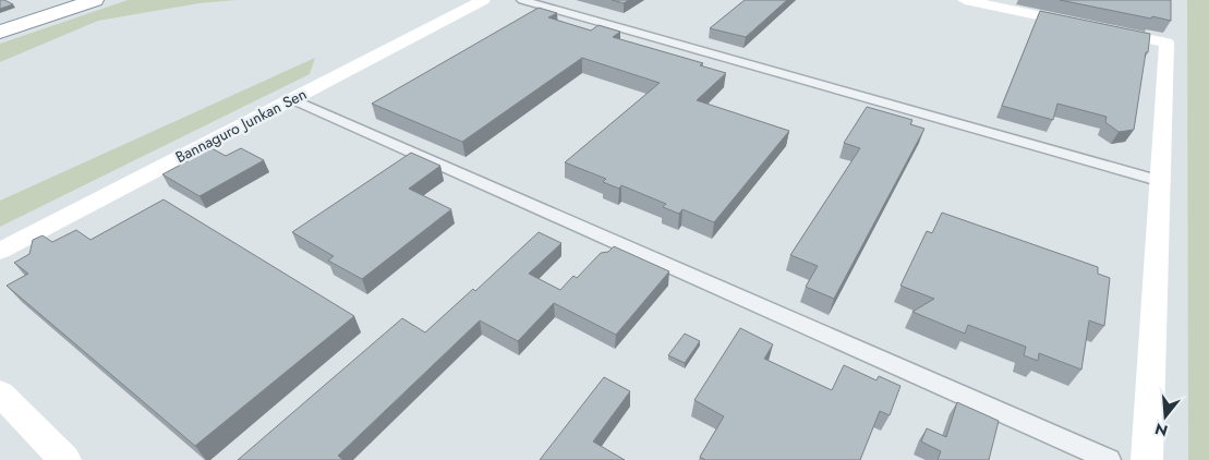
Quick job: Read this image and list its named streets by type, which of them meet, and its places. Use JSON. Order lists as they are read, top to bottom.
{
  "streets": {
    "street": ["Bannaguro Junkan Sen"]
  },
  "north": "bottom"
}
